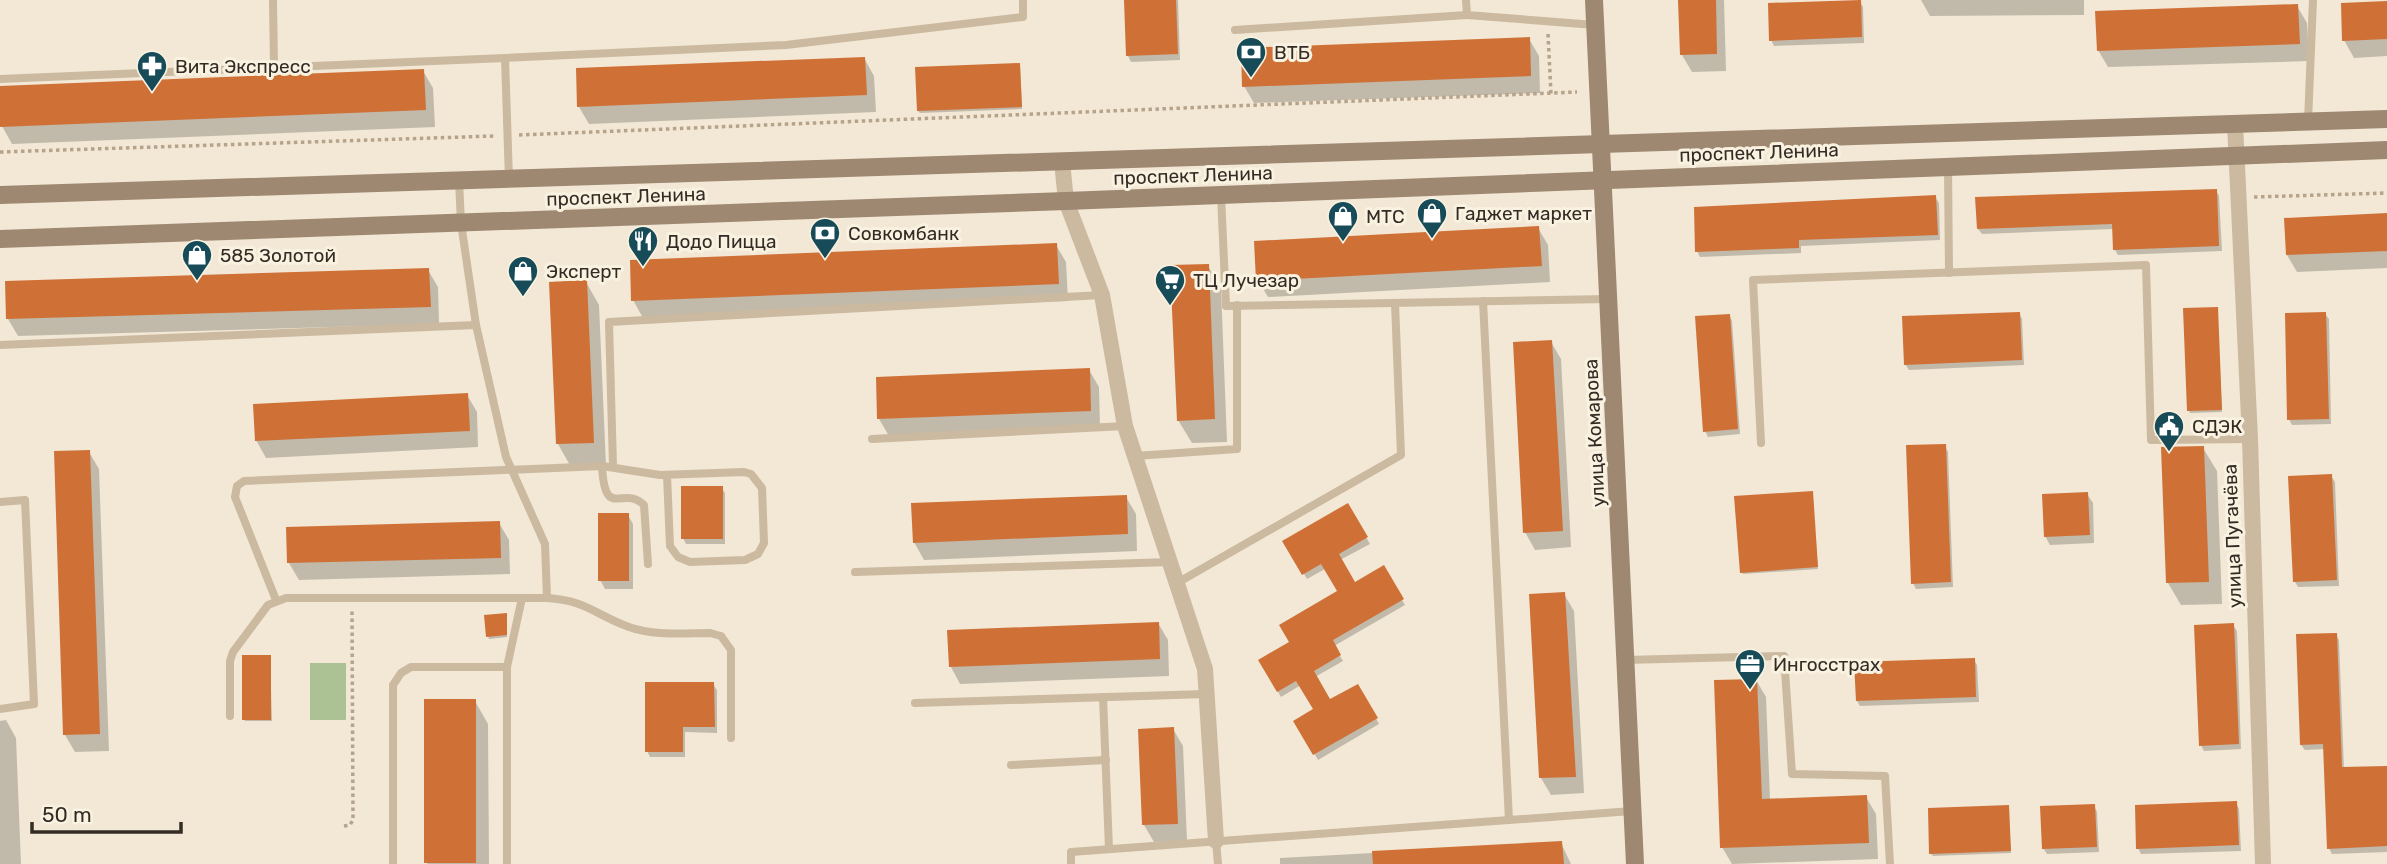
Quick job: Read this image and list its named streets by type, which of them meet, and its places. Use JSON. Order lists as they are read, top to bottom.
{
  "streets": {
    "street": ["проспект Ленина", "улица Комарова", "улица Пугачёва"]
  },
  "crossings": [
    ["проспект Ленина", "улица Комарова"],
    ["проспект Ленина", "улица Пугачёва"]
  ],
  "places": {
    "bank": ["ВТБ", "Совкомбанк"],
    "pharmacy": ["Вита Экспресс"],
    "shop": [
      "Гаджет маркет",
      "МТС",
      "585 Золотой",
      "Эксперт"
    ],
    "restaurant": ["Додо Пицца"],
    "supermarket": ["ТЦ Лучезар"],
    "public building": ["СДЭК"],
    "office": ["Ингосстрах"]
  },
  "scale_bar": "50 m"
}
